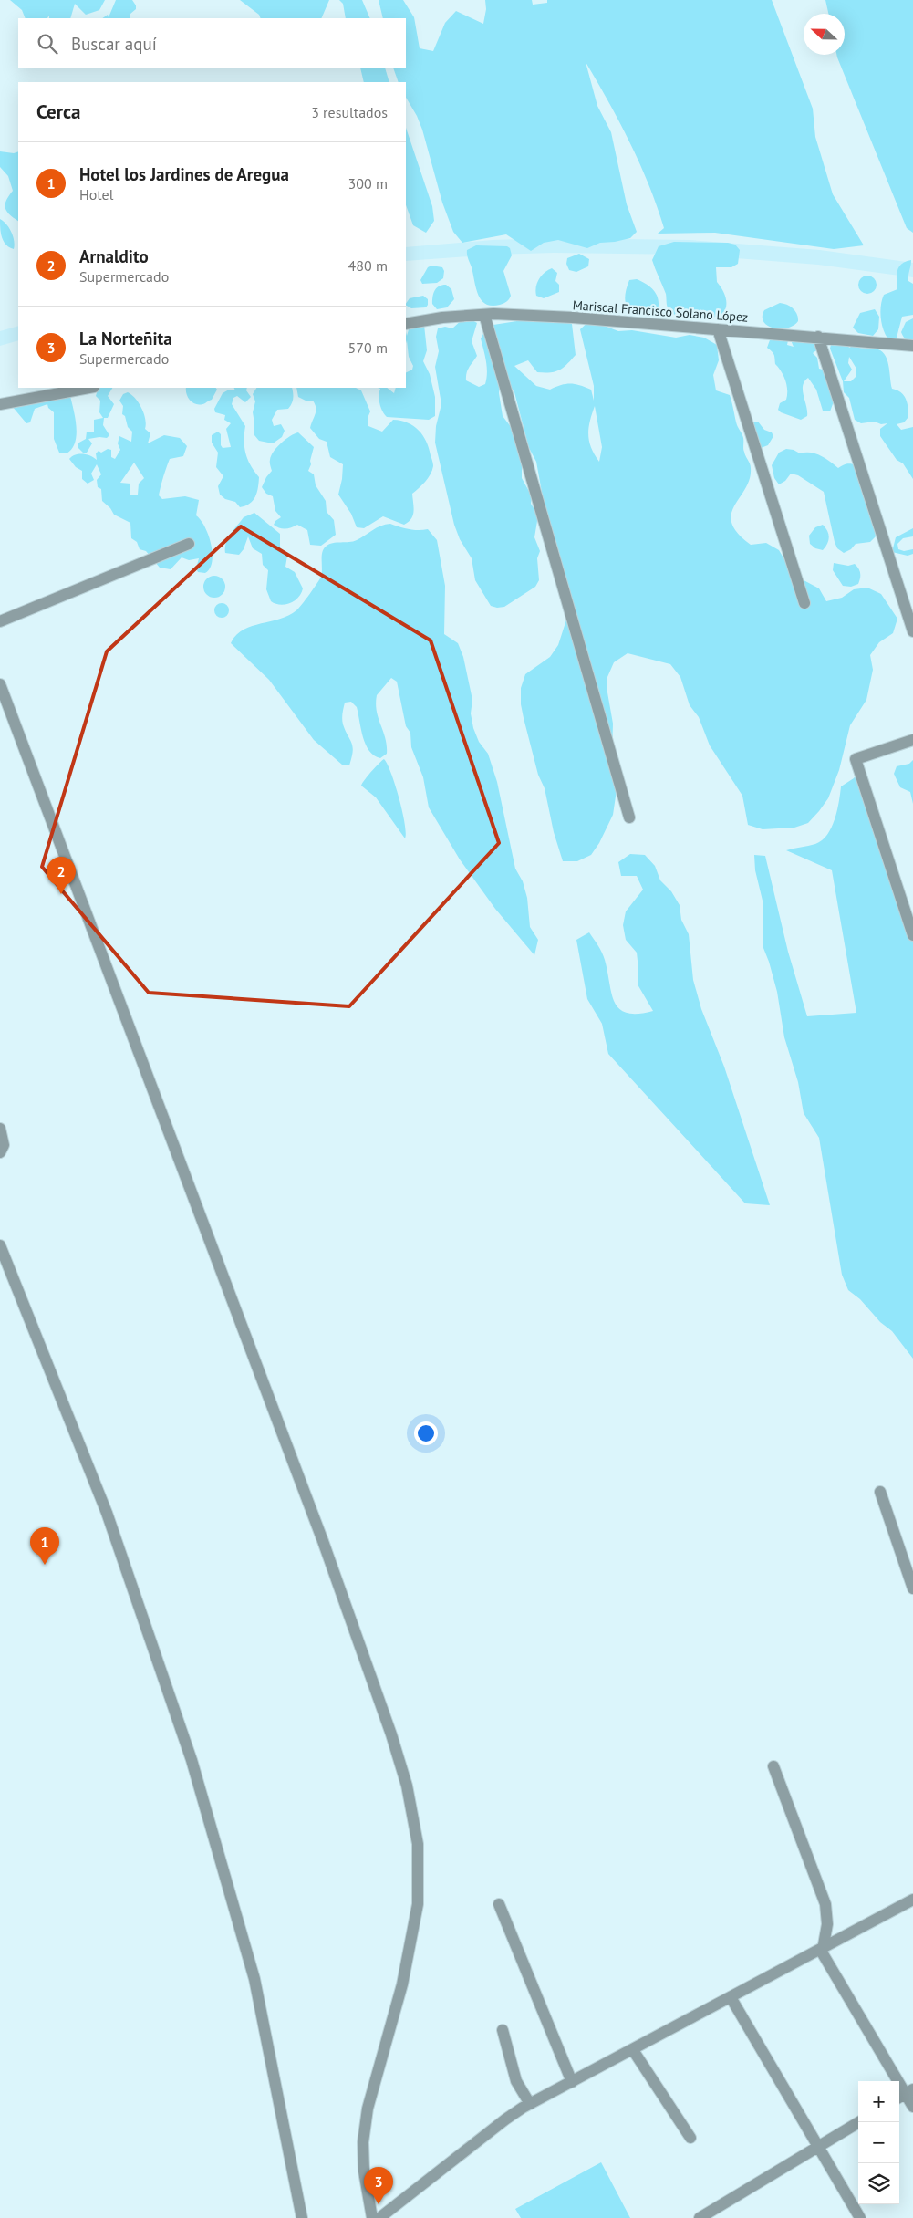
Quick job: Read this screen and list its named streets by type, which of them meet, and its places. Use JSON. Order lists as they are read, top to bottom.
{
  "streets": {
    "street": ["Mariscal Francisco Solano López"]
  },
  "north": "left",
  "page": {
    "search": "Buscar aquí",
    "heading": ["Cerca", "3 resultados"],
    "list": [
      {
        "mark": "1",
        "name": "Hotel los Jardines de Aregua",
        "note": "Hotel",
        "value": "300 m"
      },
      {
        "mark": "2",
        "name": "Arnaldito",
        "note": "Supermercado",
        "value": "480 m"
      },
      {
        "mark": "3",
        "name": "La Norteñita",
        "note": "Supermercado",
        "value": "570 m"
      }
    ],
    "pins": ["2", "1", "3"],
    "map_buttons": ["+", "−"]
  }
}
